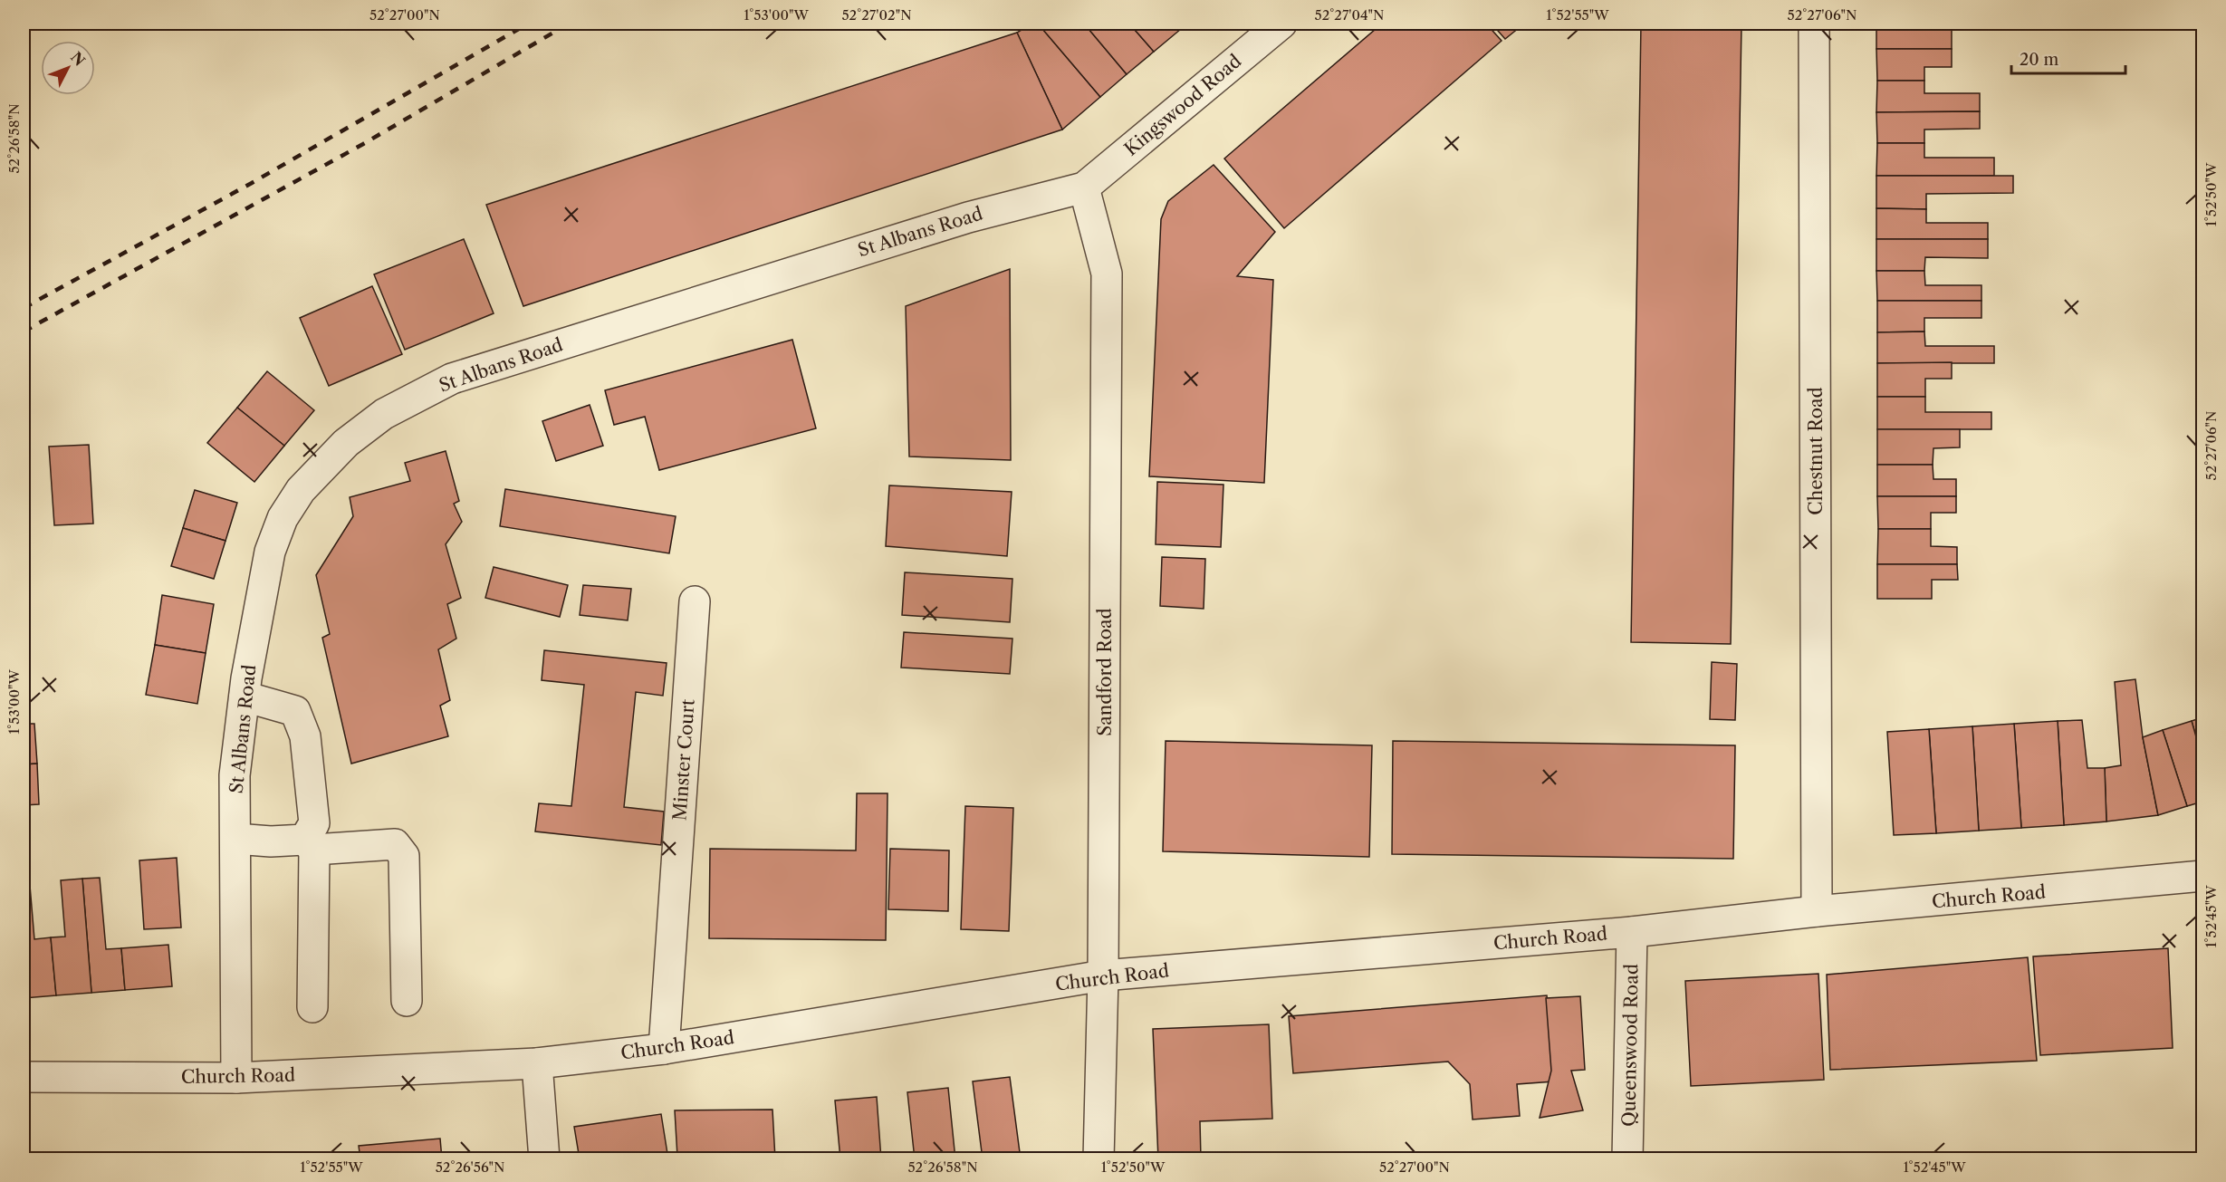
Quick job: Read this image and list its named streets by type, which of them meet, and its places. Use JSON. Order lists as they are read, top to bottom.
{
  "streets": {
    "street": [
      "Kingswood Road",
      "St Albans Road",
      "Chestnut Road",
      "Sandford Road",
      "Minster Court",
      "Church Road",
      "Queenswood Road"
    ]
  },
  "crossings": [
    ["Kingswood Road", "St Albans Road"],
    ["Kingswood Road", "Sandford Road"],
    ["St Albans Road", "Sandford Road"],
    ["St Albans Road", "Church Road"],
    ["Chestnut Road", "Church Road"],
    ["Sandford Road", "Church Road"],
    ["Minster Court", "Church Road"],
    ["Church Road", "Queenswood Road"]
  ],
  "scale_bar": "20 m",
  "north": "top right",
  "coordinates": [
    "52°27'00\"N",
    "1°53'00\"W",
    "52°27'02\"N",
    "52°27'04\"N",
    "1°52'55\"W",
    "52°27'06\"N",
    "52°26'58\"N",
    "1°52'50\"W",
    "1°52'45\"W",
    "52°26'56\"N"
  ]
}
